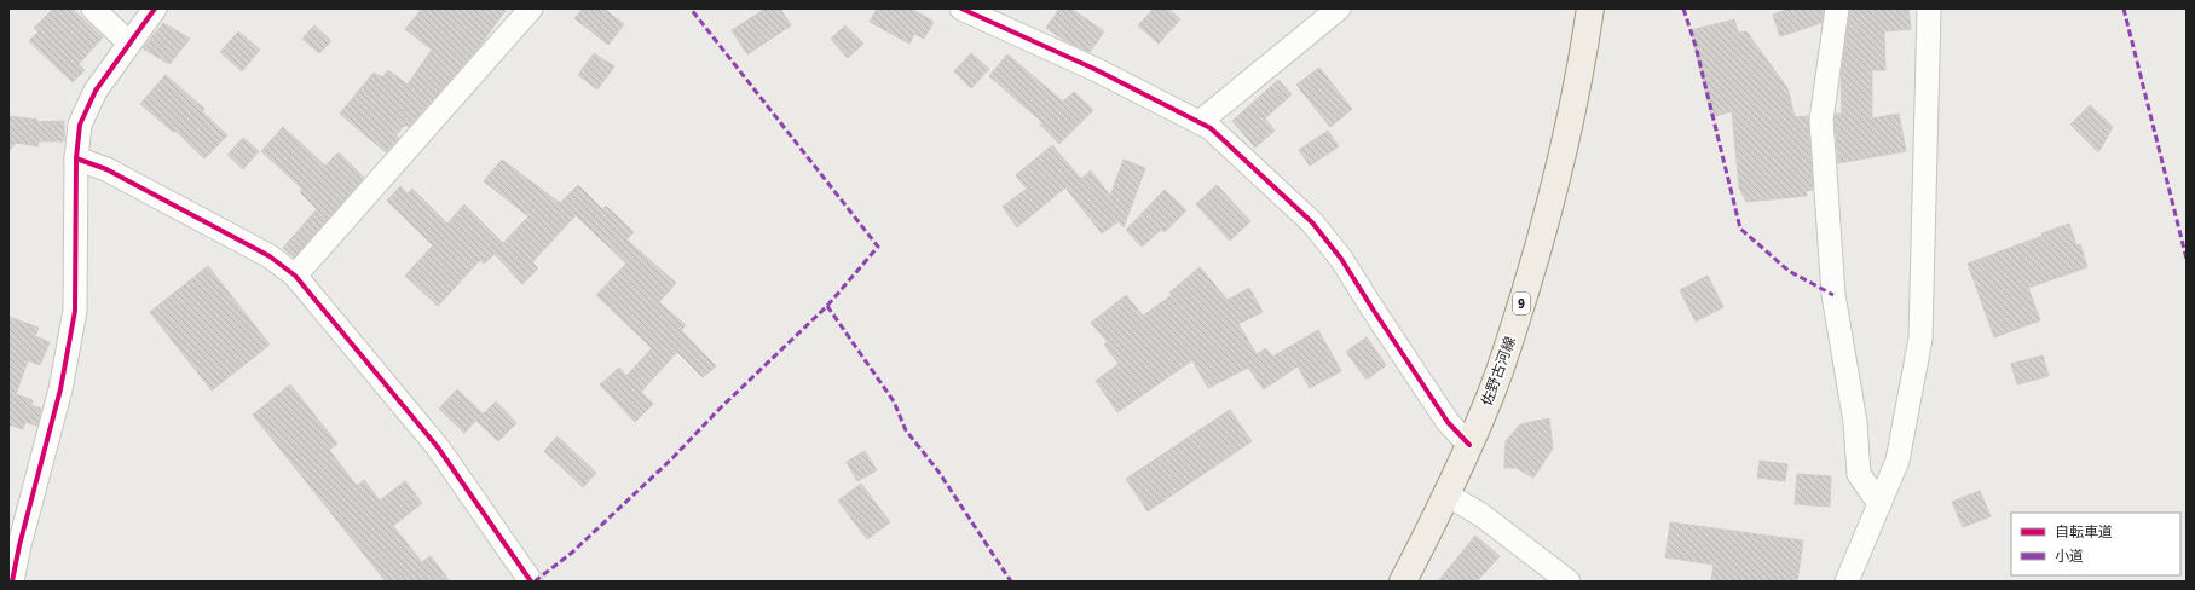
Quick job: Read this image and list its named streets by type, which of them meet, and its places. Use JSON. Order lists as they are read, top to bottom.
{
  "streets": {
    "main road": ["9", "佐野古河線"]
  },
  "legend": ["自転車道", "小道"]
}
